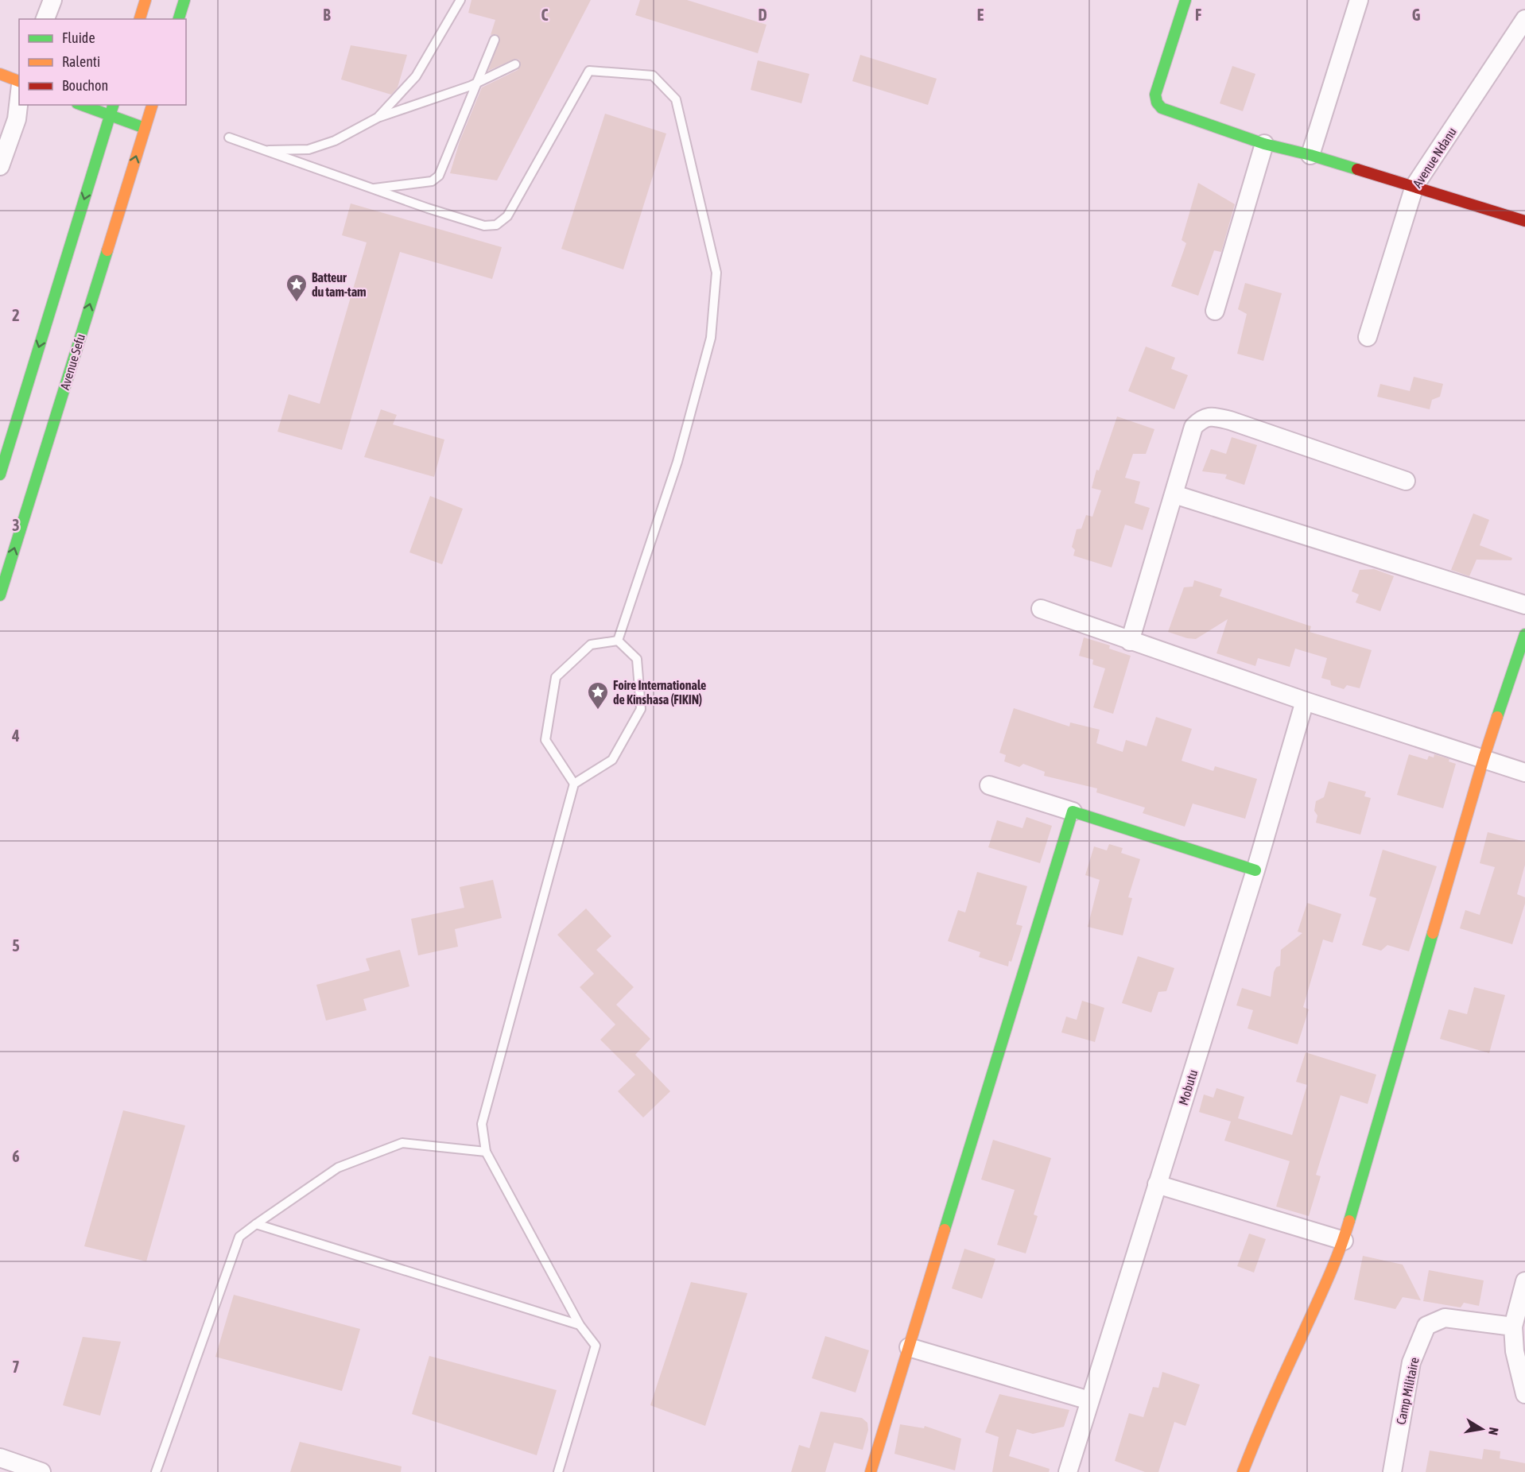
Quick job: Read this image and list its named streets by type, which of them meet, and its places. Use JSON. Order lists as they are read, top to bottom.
{
  "streets": {
    "street": [
      "Avenue Ndanu",
      "Avenue Sefu",
      "Mobutu",
      "Camp Militaire"
    ]
  },
  "places": {
    "place": ["Batteur du tam-tam", "Foire Internationale de Kinshasa (FIKIN)"]
  },
  "legend": ["Fluide", "Ralenti", "Bouchon"],
  "north": "right",
  "grid": {
    "columns": [
      "B",
      "C",
      "D",
      "E",
      "F",
      "G"
    ],
    "rows": [
      "2",
      "3",
      "4",
      "5",
      "6",
      "7"
    ]
  }
}
